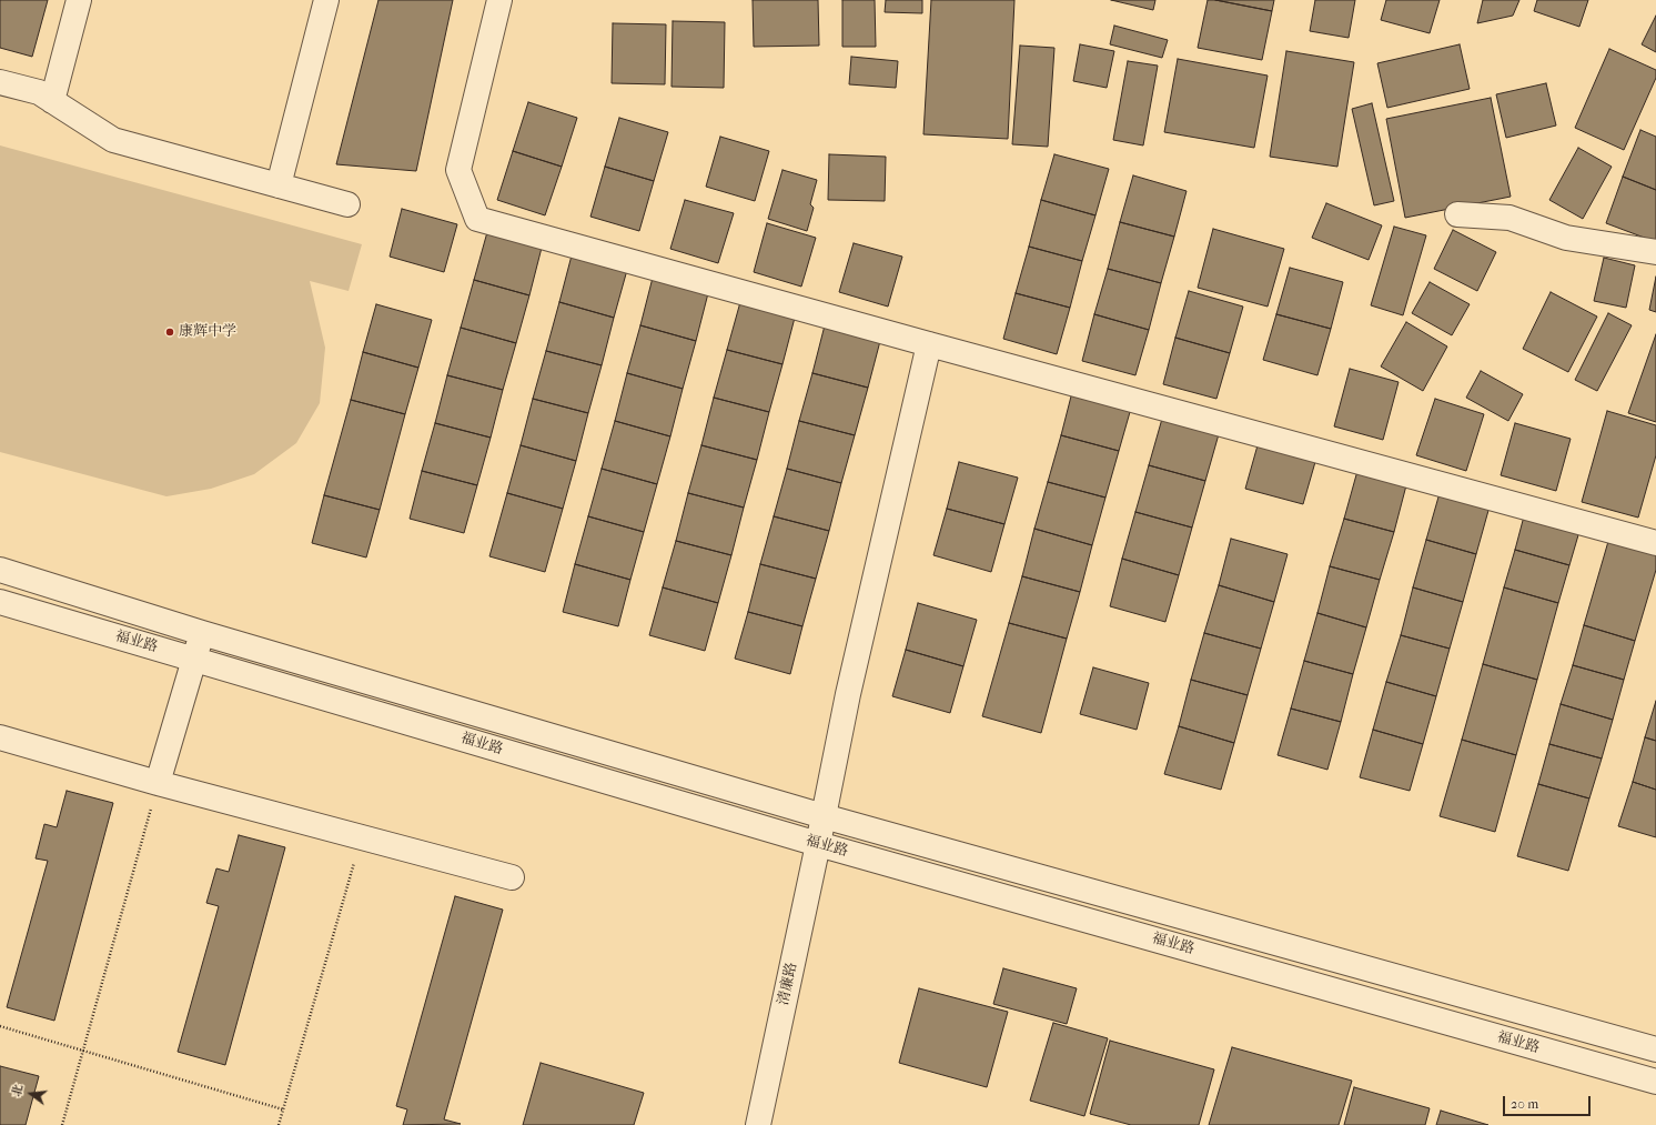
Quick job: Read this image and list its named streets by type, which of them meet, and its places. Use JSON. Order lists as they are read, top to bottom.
{
  "streets": {
    "street": ["福业路", "清廉路"]
  },
  "crossings": [
    ["福业路", "清廉路"]
  ],
  "places": ["康辉中学"],
  "scale_bar": "20 m",
  "north": "left"
}
